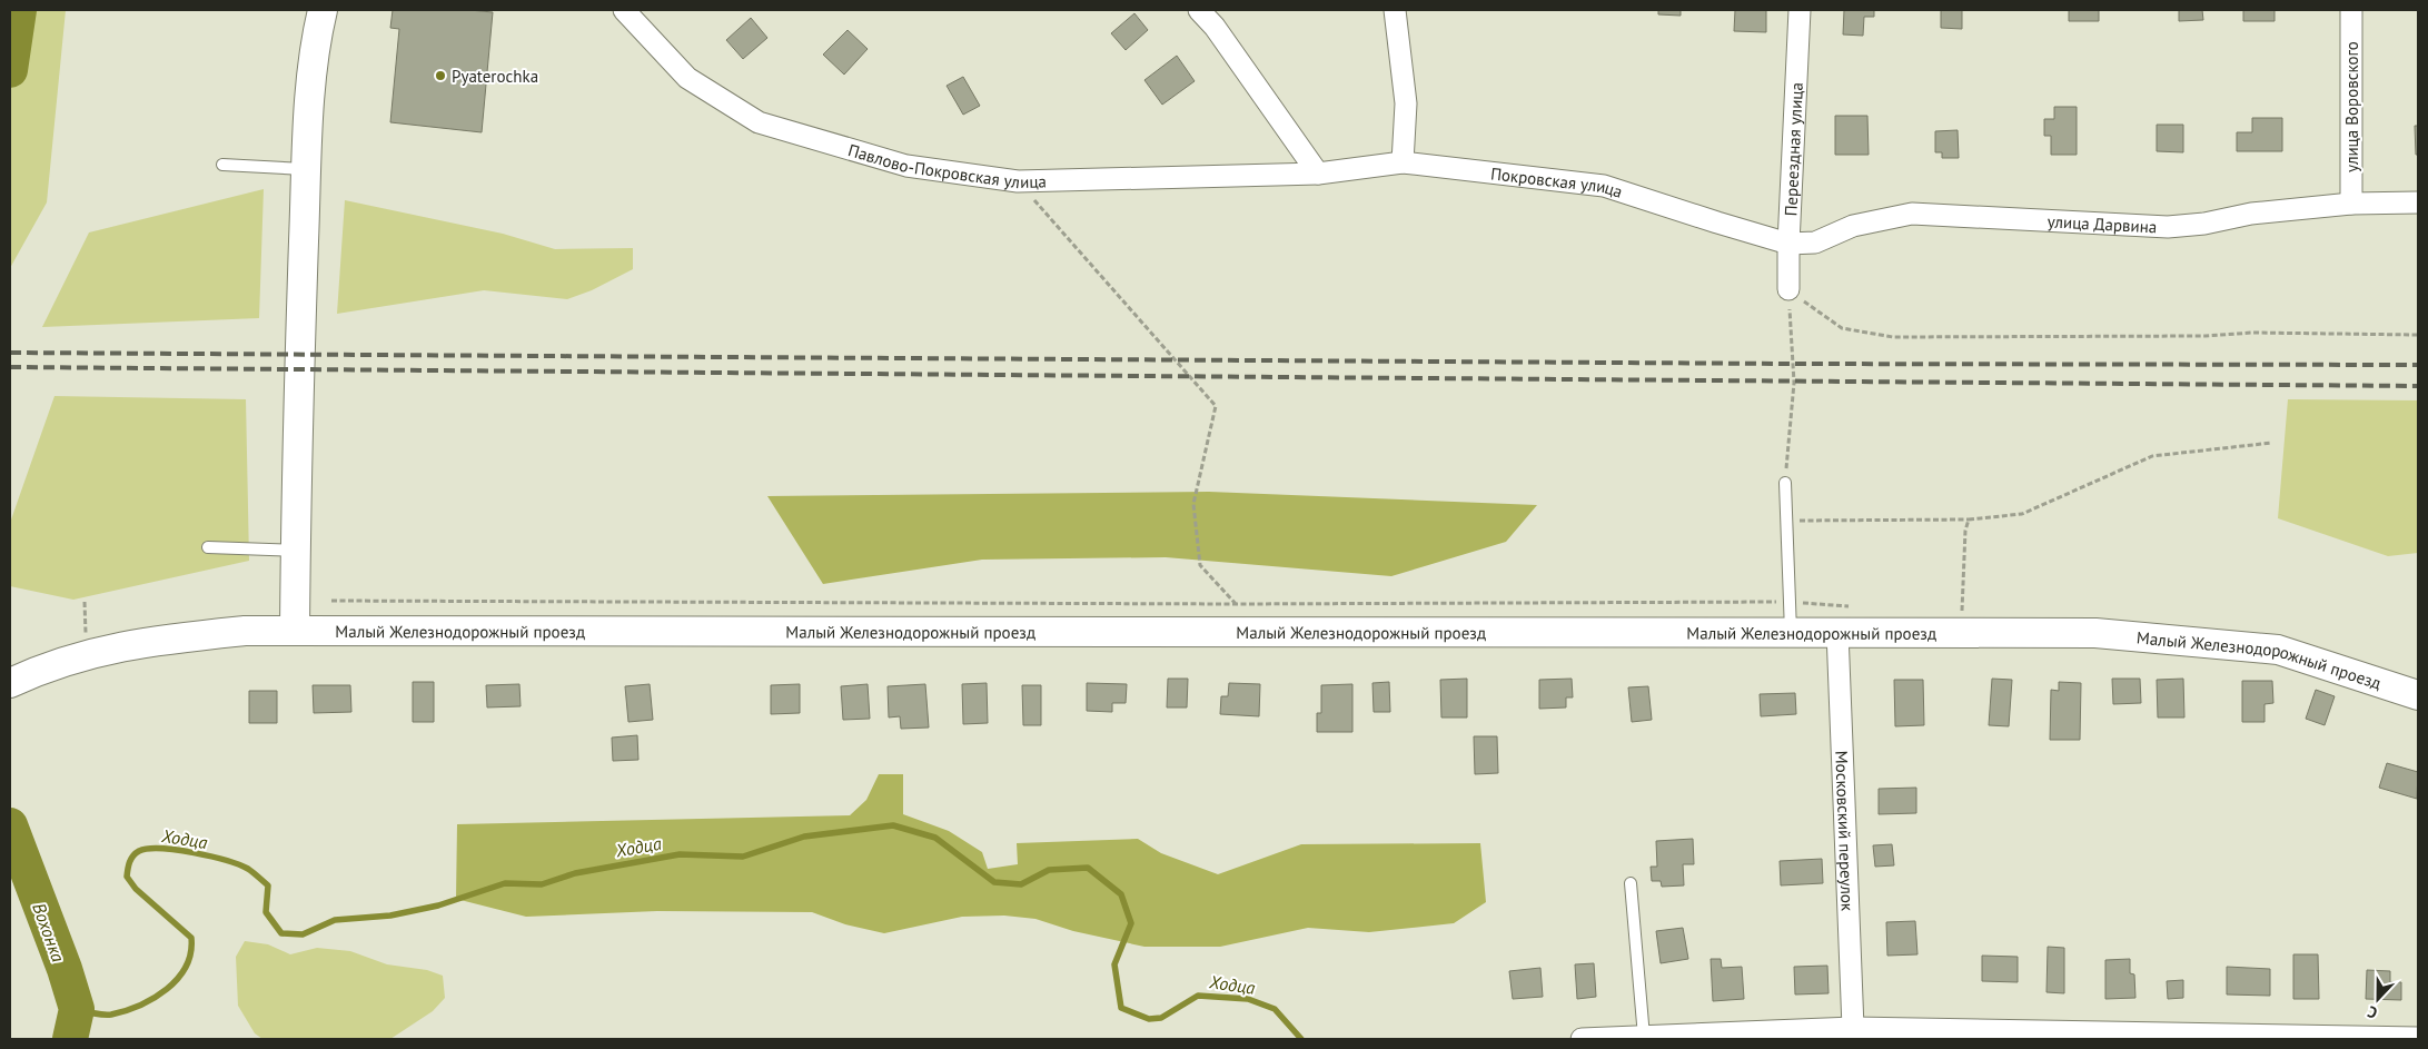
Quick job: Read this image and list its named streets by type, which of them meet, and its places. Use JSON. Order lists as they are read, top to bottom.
{
  "streets": {
    "street": [
      "улица Воровского",
      "Переездная улица",
      "Павлово-Покровская улица",
      "Покровская улица",
      "улица Дарвина",
      "Малый Железнодорожный проезд",
      "Московский переулок"
    ]
  },
  "crossings": [
    ["улица Воровского", "улица Дарвина"],
    ["Переездная улица", "Покровская улица"],
    ["Переездная улица", "улица Дарвина"],
    ["Павлово-Покровская улица", "Покровская улица"],
    ["Покровская улица", "улица Дарвина"],
    ["Малый Железнодорожный проезд", "Московский переулок"]
  ],
  "water": ["Ходца", "Вохонка"],
  "places": ["Pyaterochka"],
  "north": "bottom"
}
